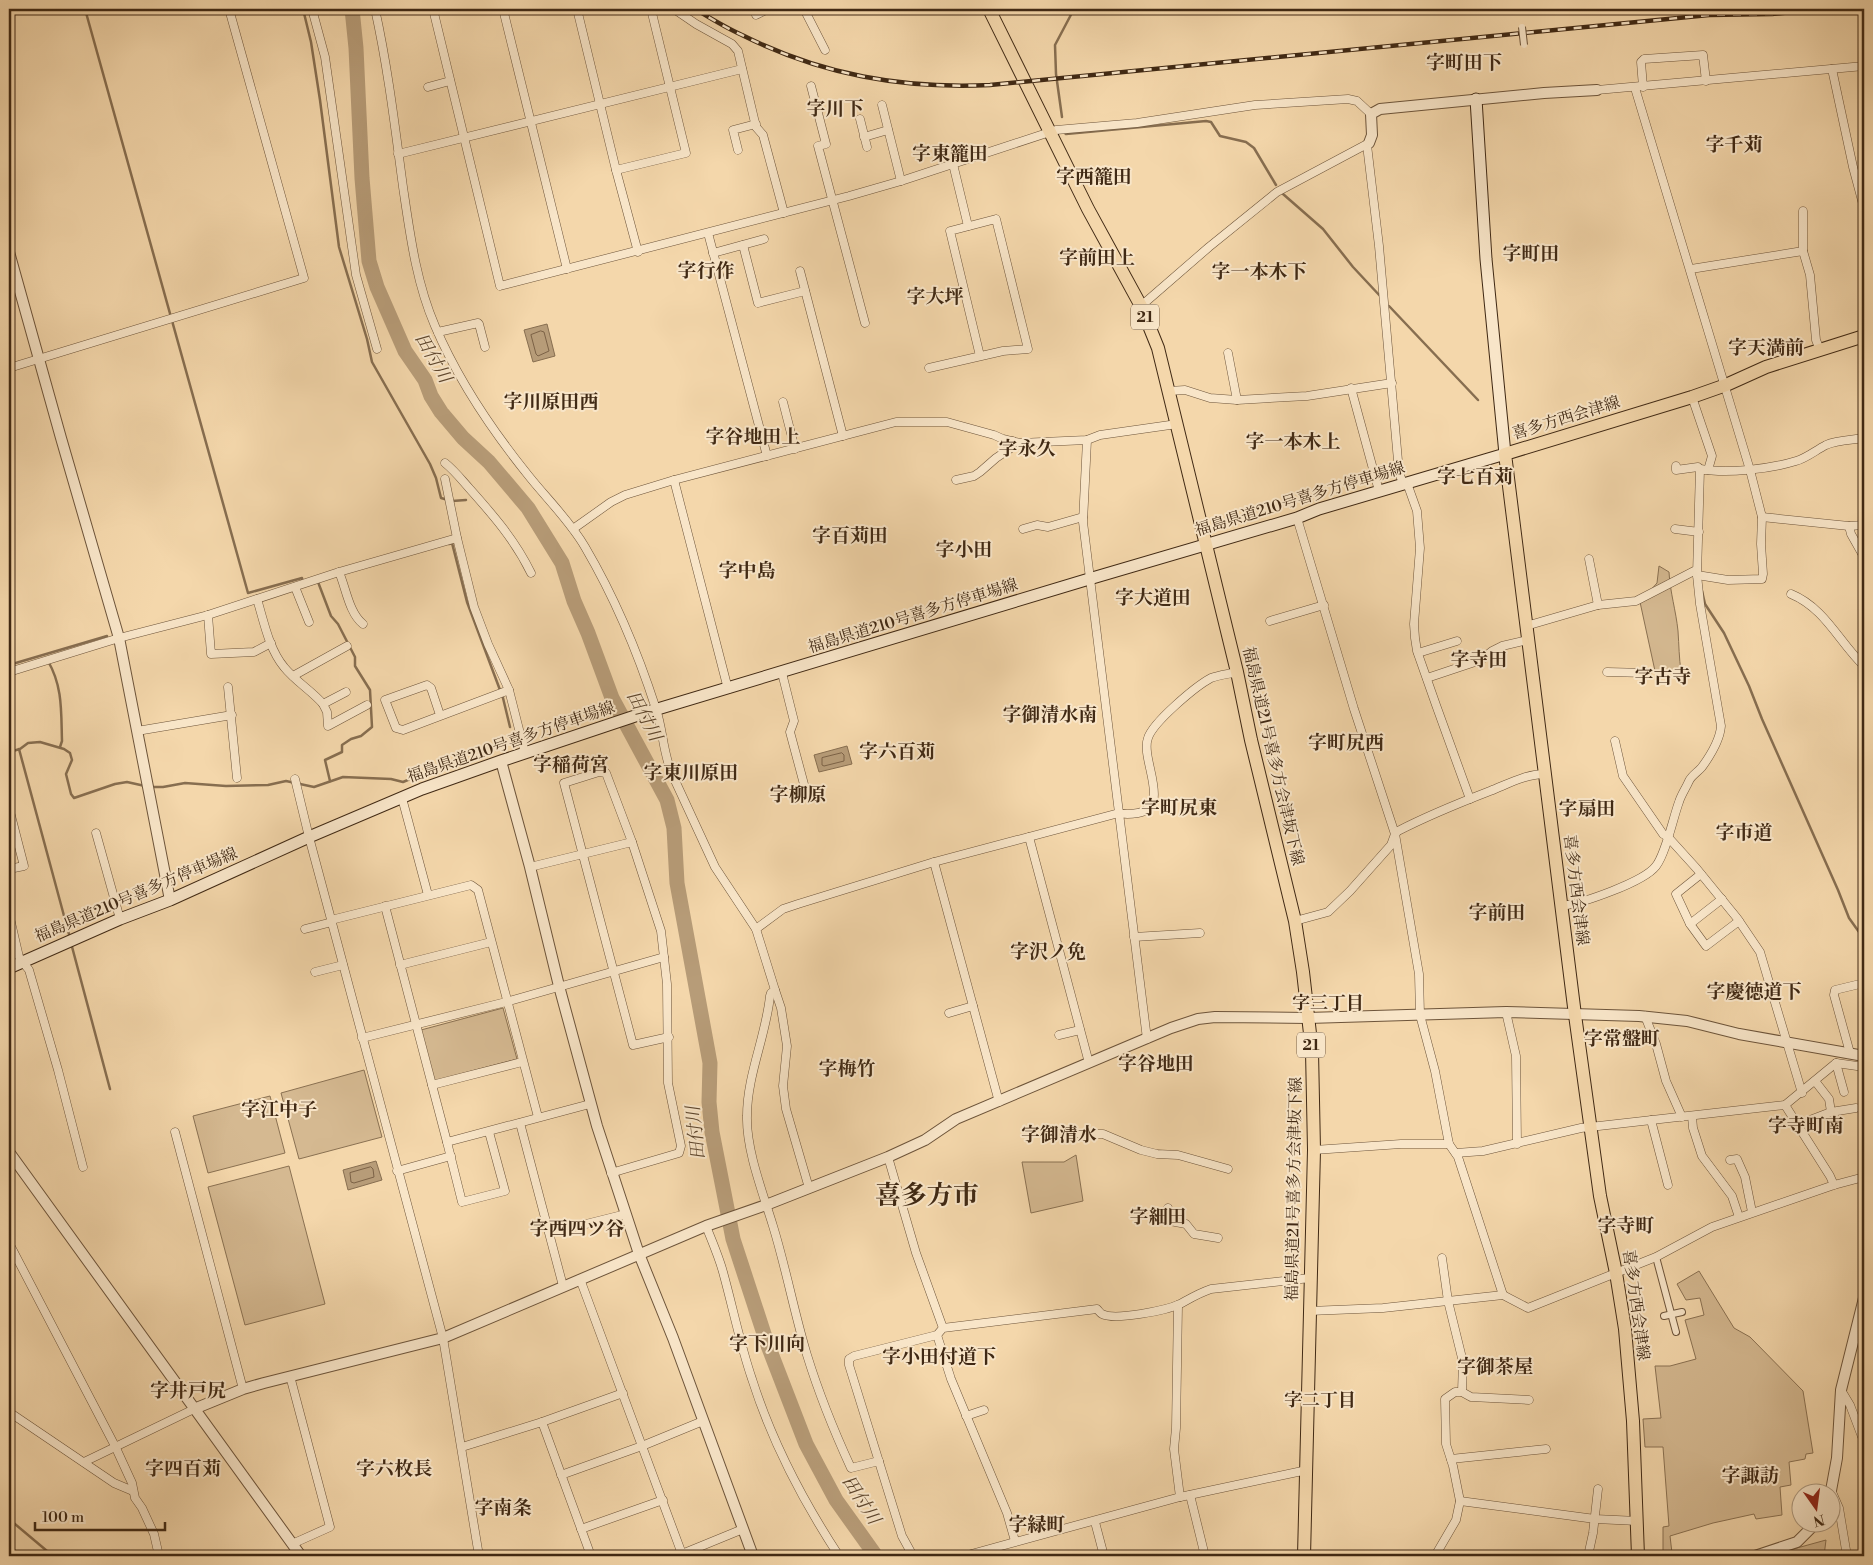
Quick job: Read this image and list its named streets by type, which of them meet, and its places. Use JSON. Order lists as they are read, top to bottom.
{
  "streets": {
    "main road": [
      "21",
      "喜多方西会津線",
      "福島県道210号喜多方停車場線",
      "福島県道21号喜多方会津坂下線"
    ]
  },
  "crossings": [
    ["喜多方西会津線", "福島県道210号喜多方停車場線"],
    ["福島県道210号喜多方停車場線", "福島県道21号喜多方会津坂下線"]
  ],
  "districts": [
    "字町田下",
    "字川下",
    "字千苅",
    "字東籠田",
    "字西籠田",
    "字町田",
    "字前田上",
    "字行作",
    "字一本木下",
    "字大坪",
    "字天満前",
    "字川原田西",
    "字谷地田上",
    "字一本木上",
    "字永久",
    "字七百苅",
    "字百苅田",
    "字小田",
    "字中島",
    "字大道田",
    "字寺田",
    "字古寺",
    "字御清水南",
    "字町尻西",
    "字六百苅",
    "字稲荷宮",
    "字東川原田",
    "字柳原",
    "字町尻東",
    "字扇田",
    "字市道",
    "字前田",
    "字沢ノ免",
    "字慶徳道下",
    "字三丁目",
    "字常盤町",
    "字谷地田",
    "字梅竹",
    "字江中子",
    "字寺町南",
    "字御清水",
    "喜多方市",
    "字細田",
    "字寺町",
    "字西四ツ谷",
    "字下川向",
    "字小田付道下",
    "字御茶屋",
    "字井戸尻",
    "字二丁目",
    "字四百苅",
    "字六枚長",
    "字諏訪",
    "字南条",
    "字緑町"
  ],
  "water": ["田付川"],
  "scale_bar": "100 m",
  "north": "bottom"
}
